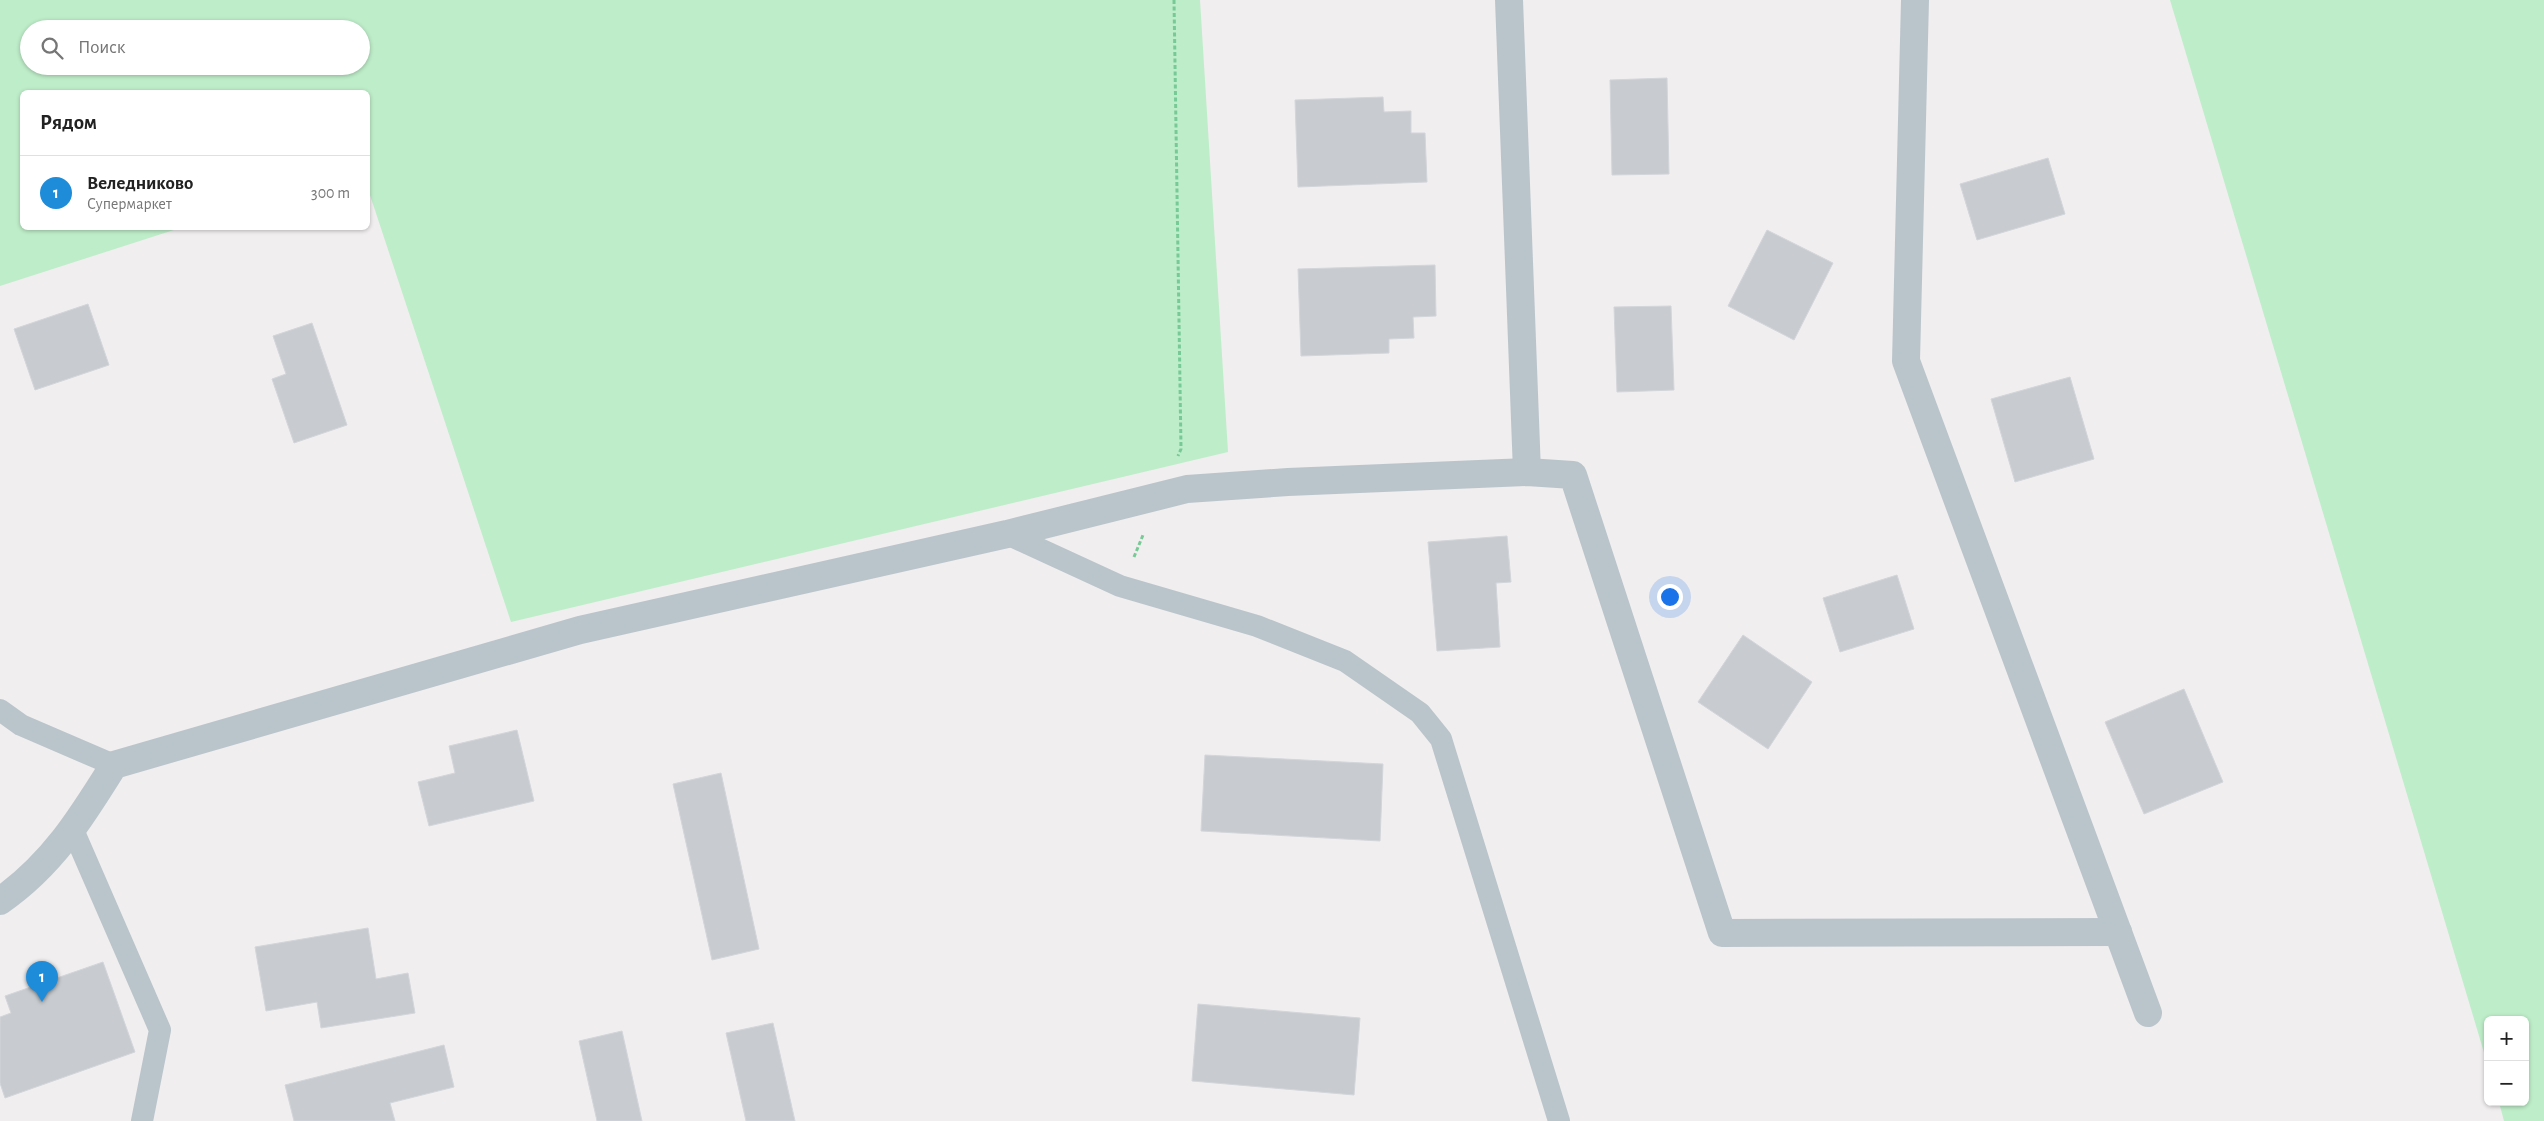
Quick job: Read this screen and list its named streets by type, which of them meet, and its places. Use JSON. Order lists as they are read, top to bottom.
{
  "page": {
    "search": "Поиск",
    "heading": "Рядом",
    "list": [
      {
        "mark": "1",
        "name": "Веледниково",
        "note": "Супермаркет",
        "value": "300 m"
      }
    ],
    "pins": "1",
    "map_buttons": ["+", "−"]
  }
}
